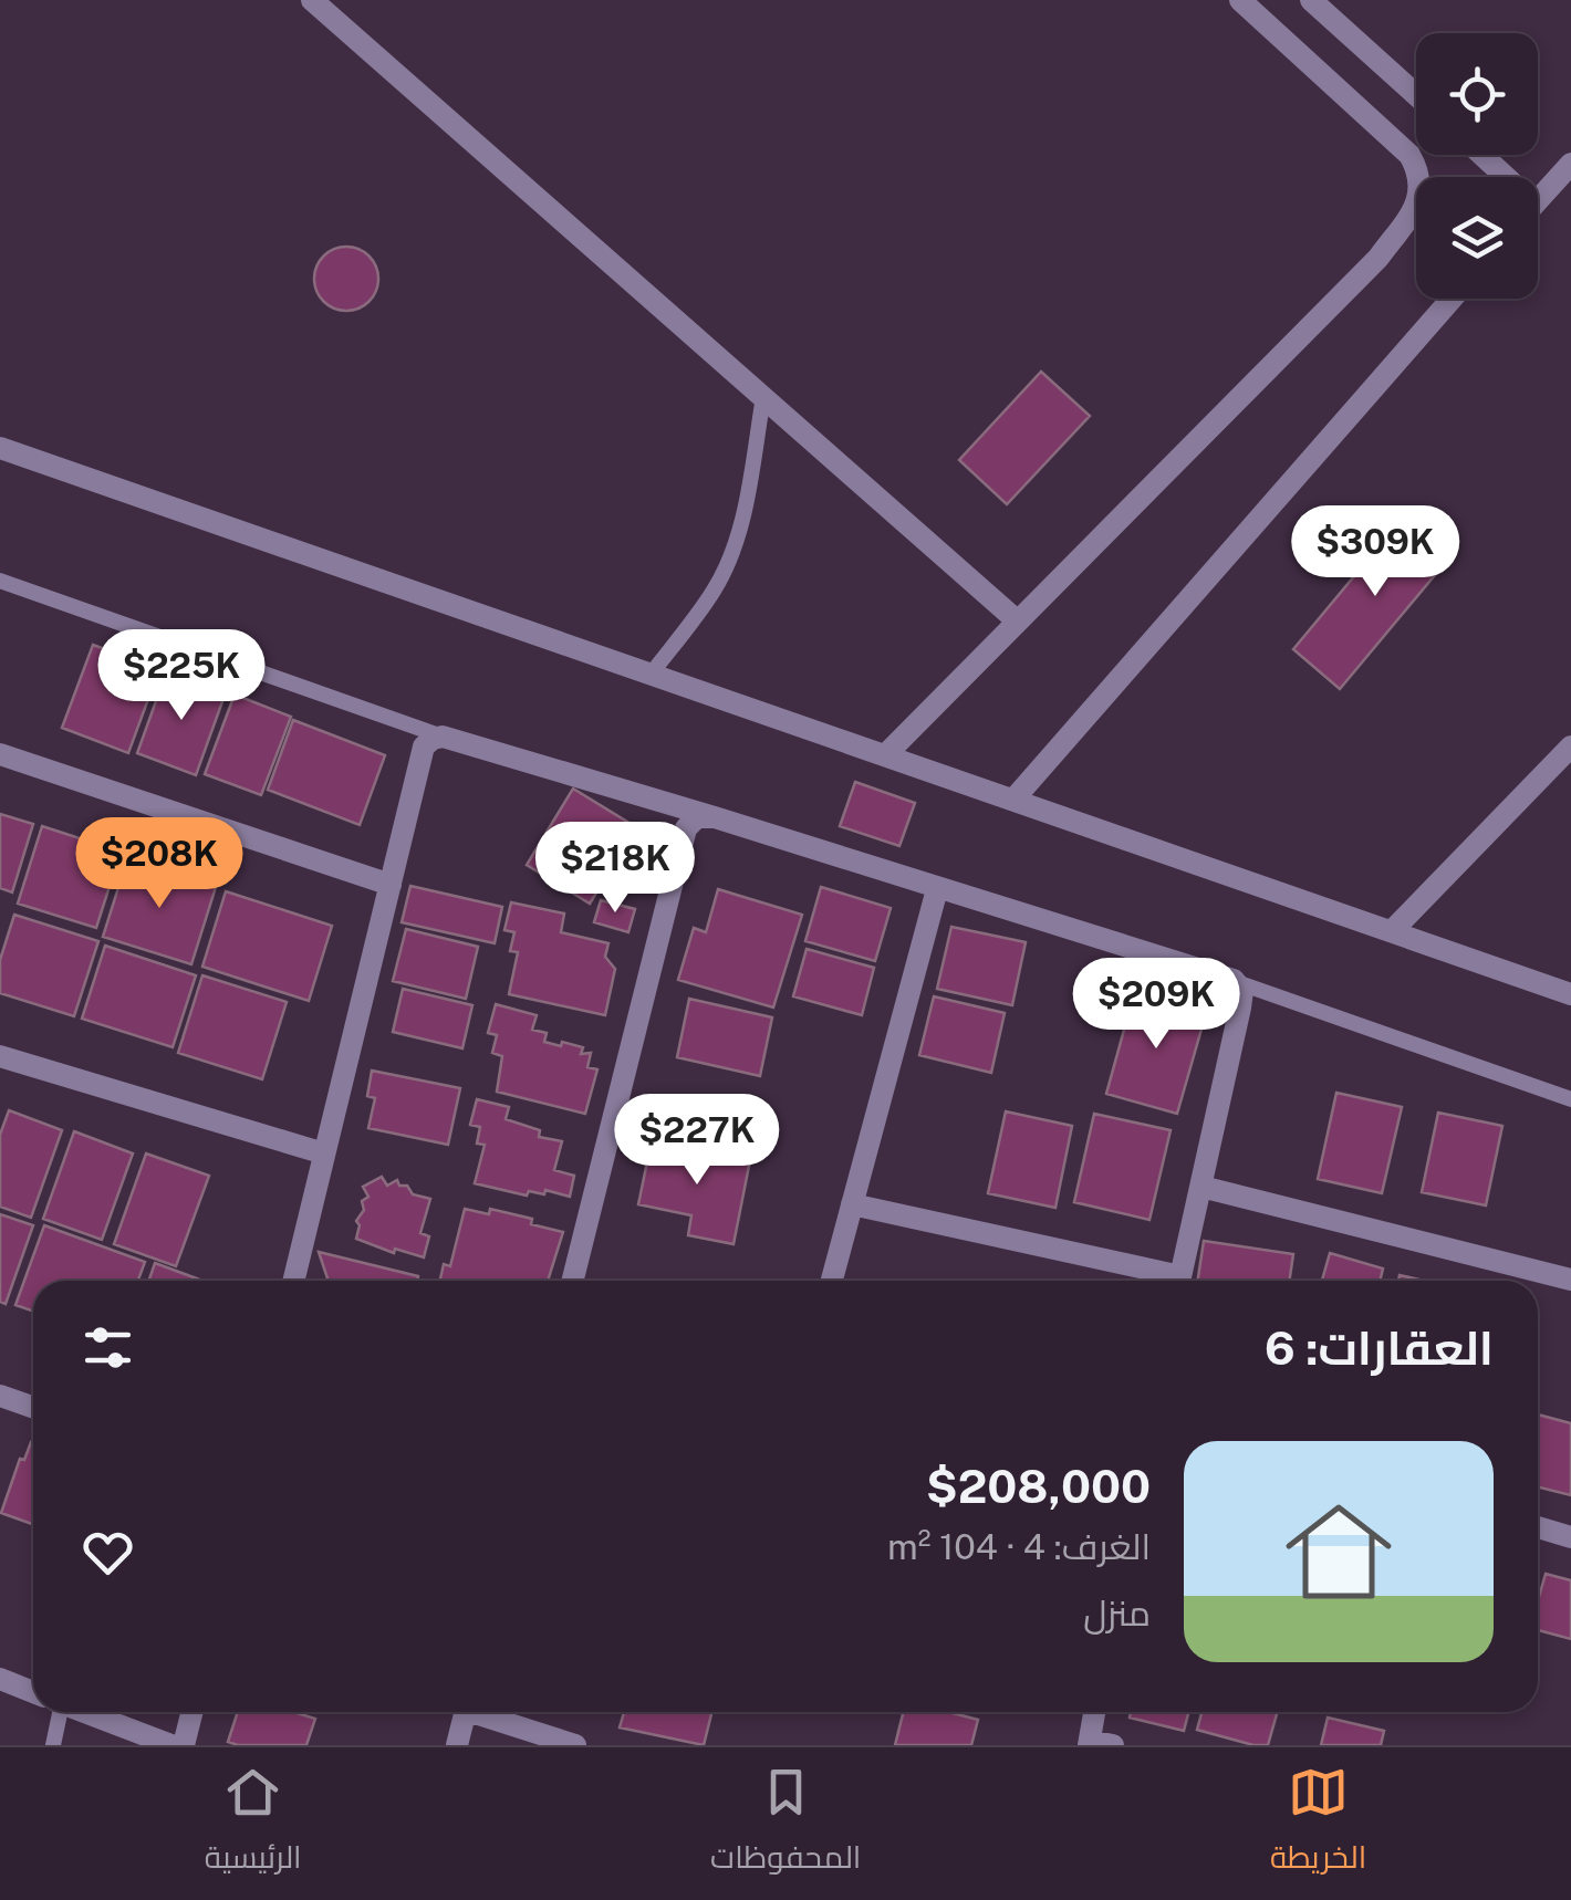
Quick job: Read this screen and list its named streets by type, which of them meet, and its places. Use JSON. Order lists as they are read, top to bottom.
{
  "page": {
    "price": [
      "$309K",
      "$225K",
      "$208K",
      "$218K",
      "$209K",
      "$227K"
    ],
    "heading": "العقارات: 6",
    "list": [
      {
        "name": "$208,000",
        "note": "الغرف: 4 · 104 m² · منزل"
      }
    ],
    "tabs": ["الخريطة", "المحفوظات", "الرئيسية"]
  }
}
